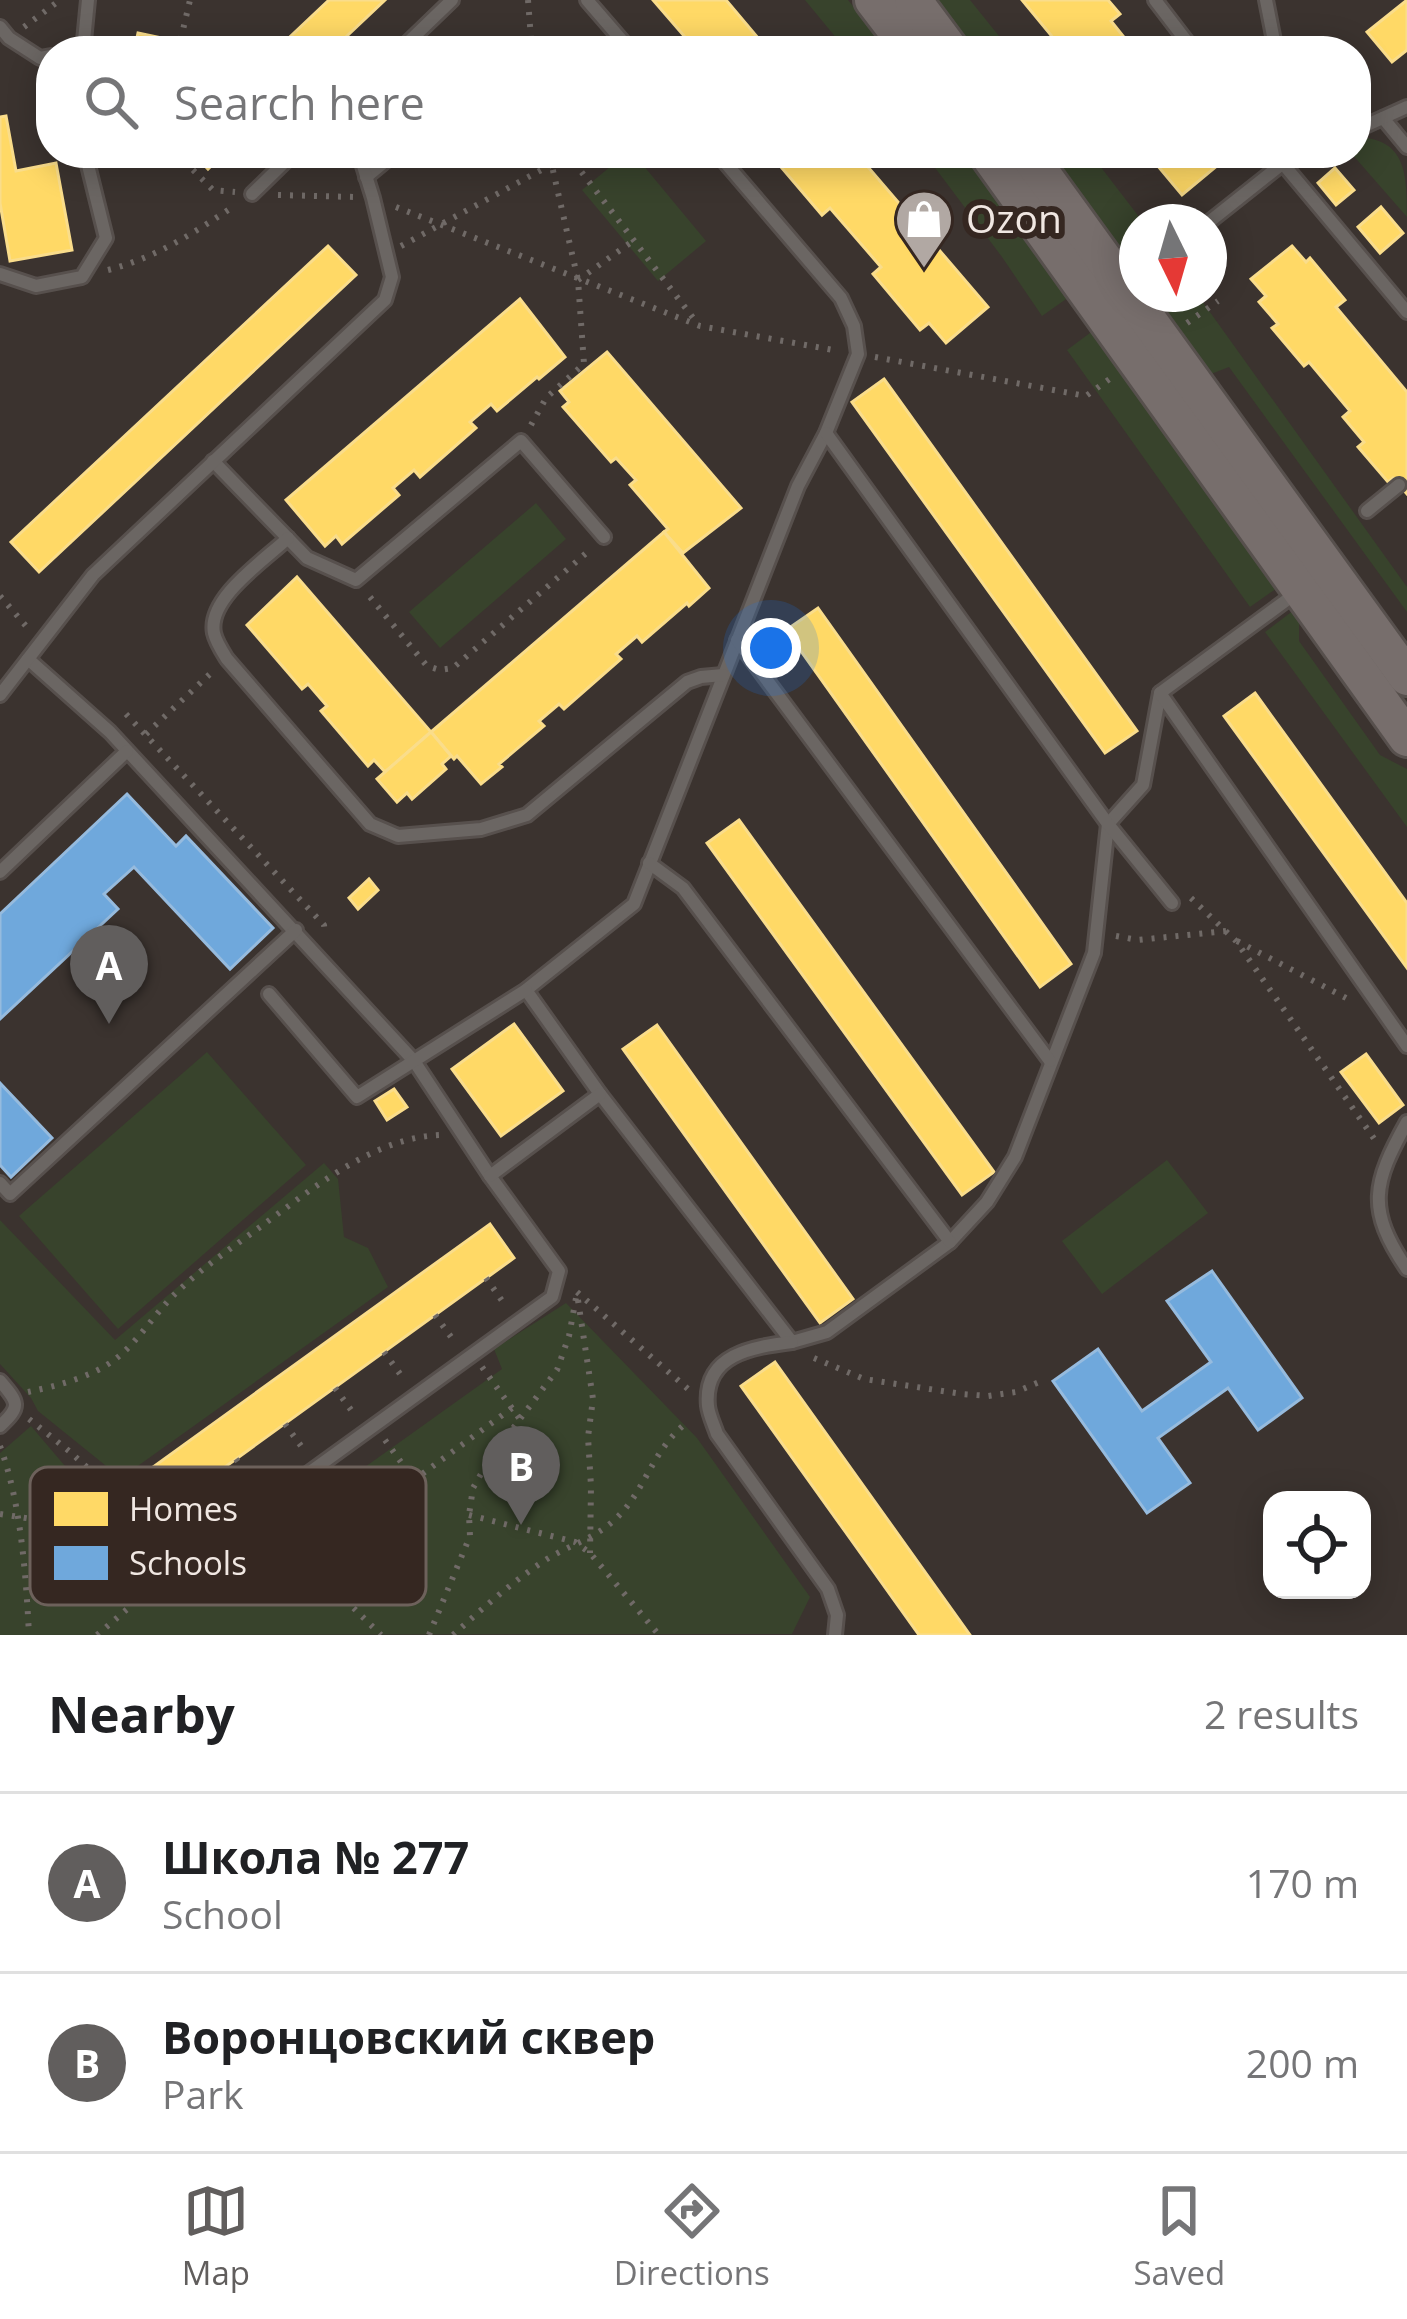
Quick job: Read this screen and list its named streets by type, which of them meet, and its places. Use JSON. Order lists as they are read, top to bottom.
{
  "places": {
    "shop": ["Ozon"]
  },
  "legend": ["Homes", "Schools"],
  "north": "bottom",
  "page": {
    "search": "Search here",
    "pins": ["A", "B"],
    "heading": ["Nearby", "2 results"],
    "list": [
      {
        "mark": "A",
        "name": "Школа № 277",
        "note": "School",
        "value": "170 m"
      },
      {
        "mark": "B",
        "name": "Воронцовский сквер",
        "note": "Park",
        "value": "200 m"
      }
    ],
    "nav": ["Map", "Directions", "Saved"]
  }
}
